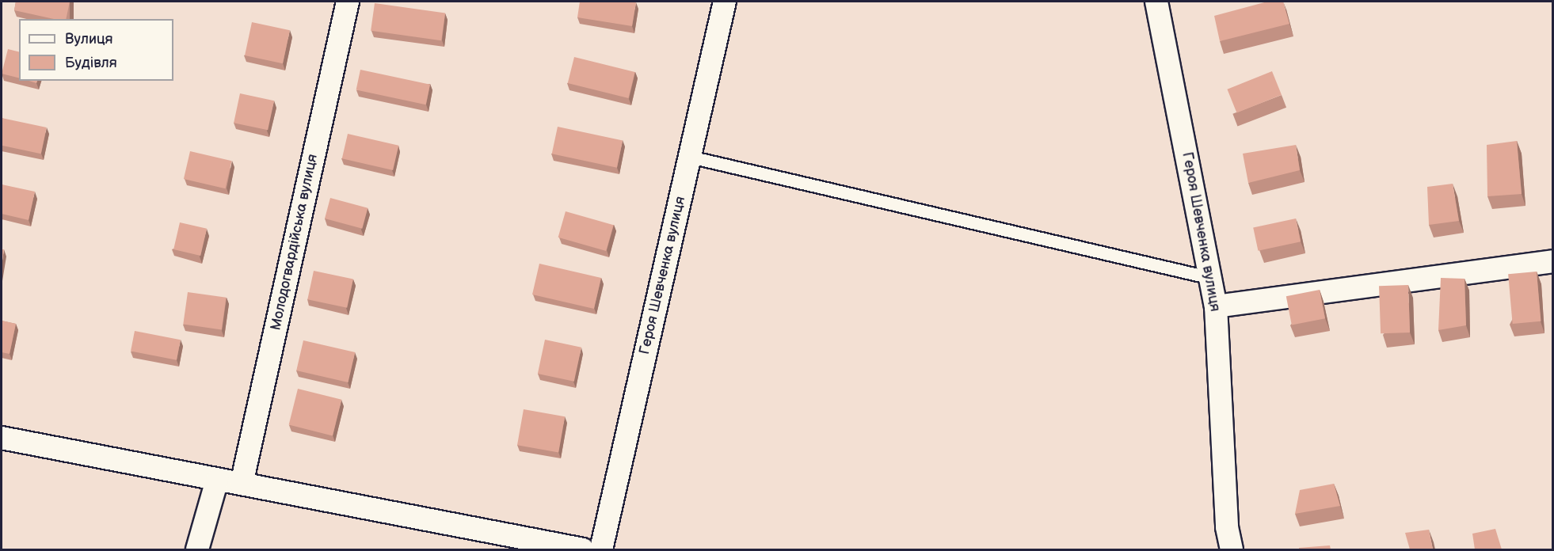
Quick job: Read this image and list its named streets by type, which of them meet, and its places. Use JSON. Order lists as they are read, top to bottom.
{
  "streets": {
    "street": ["Героя Шевченка вулиця", "Молодогвардійська вулиця"]
  },
  "legend": ["Вулиця", "Будівля"]
}
